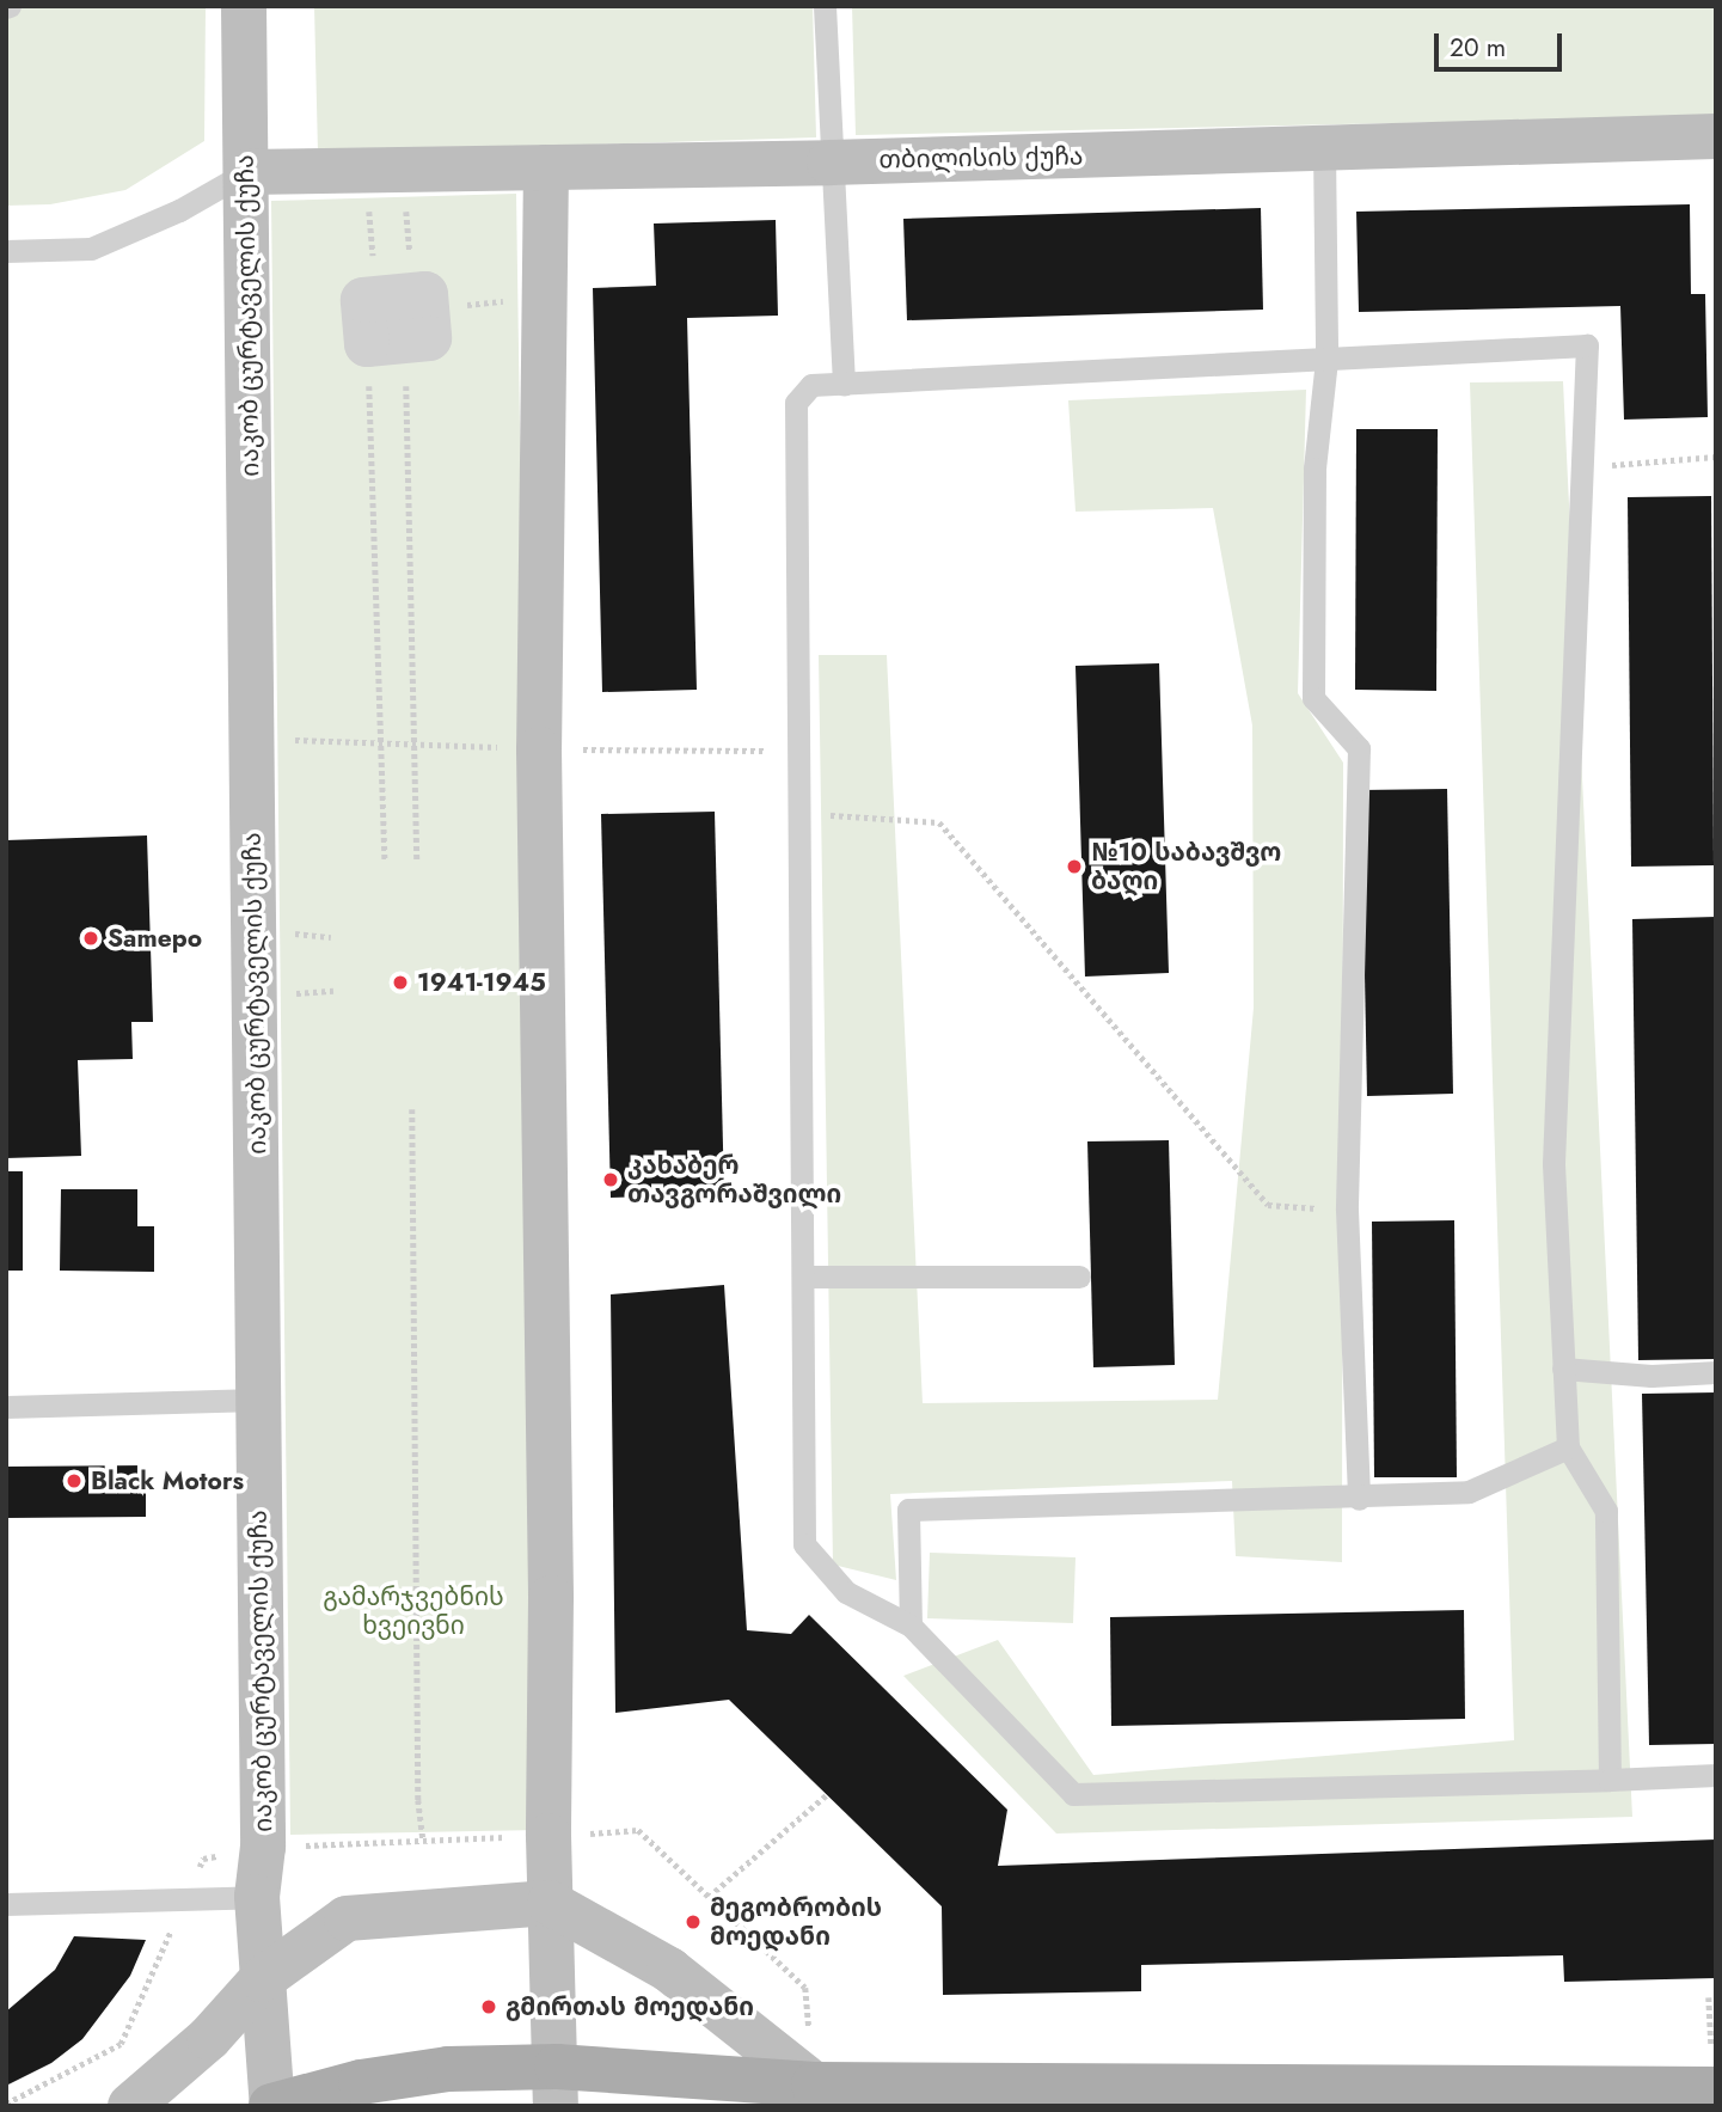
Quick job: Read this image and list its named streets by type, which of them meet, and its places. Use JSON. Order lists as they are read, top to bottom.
{
  "streets": {
    "main road": ["თბილისის ქუჩა", "იაკობ ცურტაველის ქუჩა"]
  },
  "crossings": [
    ["თბილისის ქუჩა", "იაკობ ცურტაველის ქუჩა"]
  ],
  "parks": ["გამარჯვებნის ხვეივნი"],
  "places": [
    "№10 საბავშვო ბაღი",
    "Samepo",
    "1941-1945",
    "კახაბერ თავგორაშვილი",
    "Black Motors",
    "მეგობრობის მოედანი",
    "გმირთას მოედანი"
  ],
  "scale_bar": "20 m"
}
